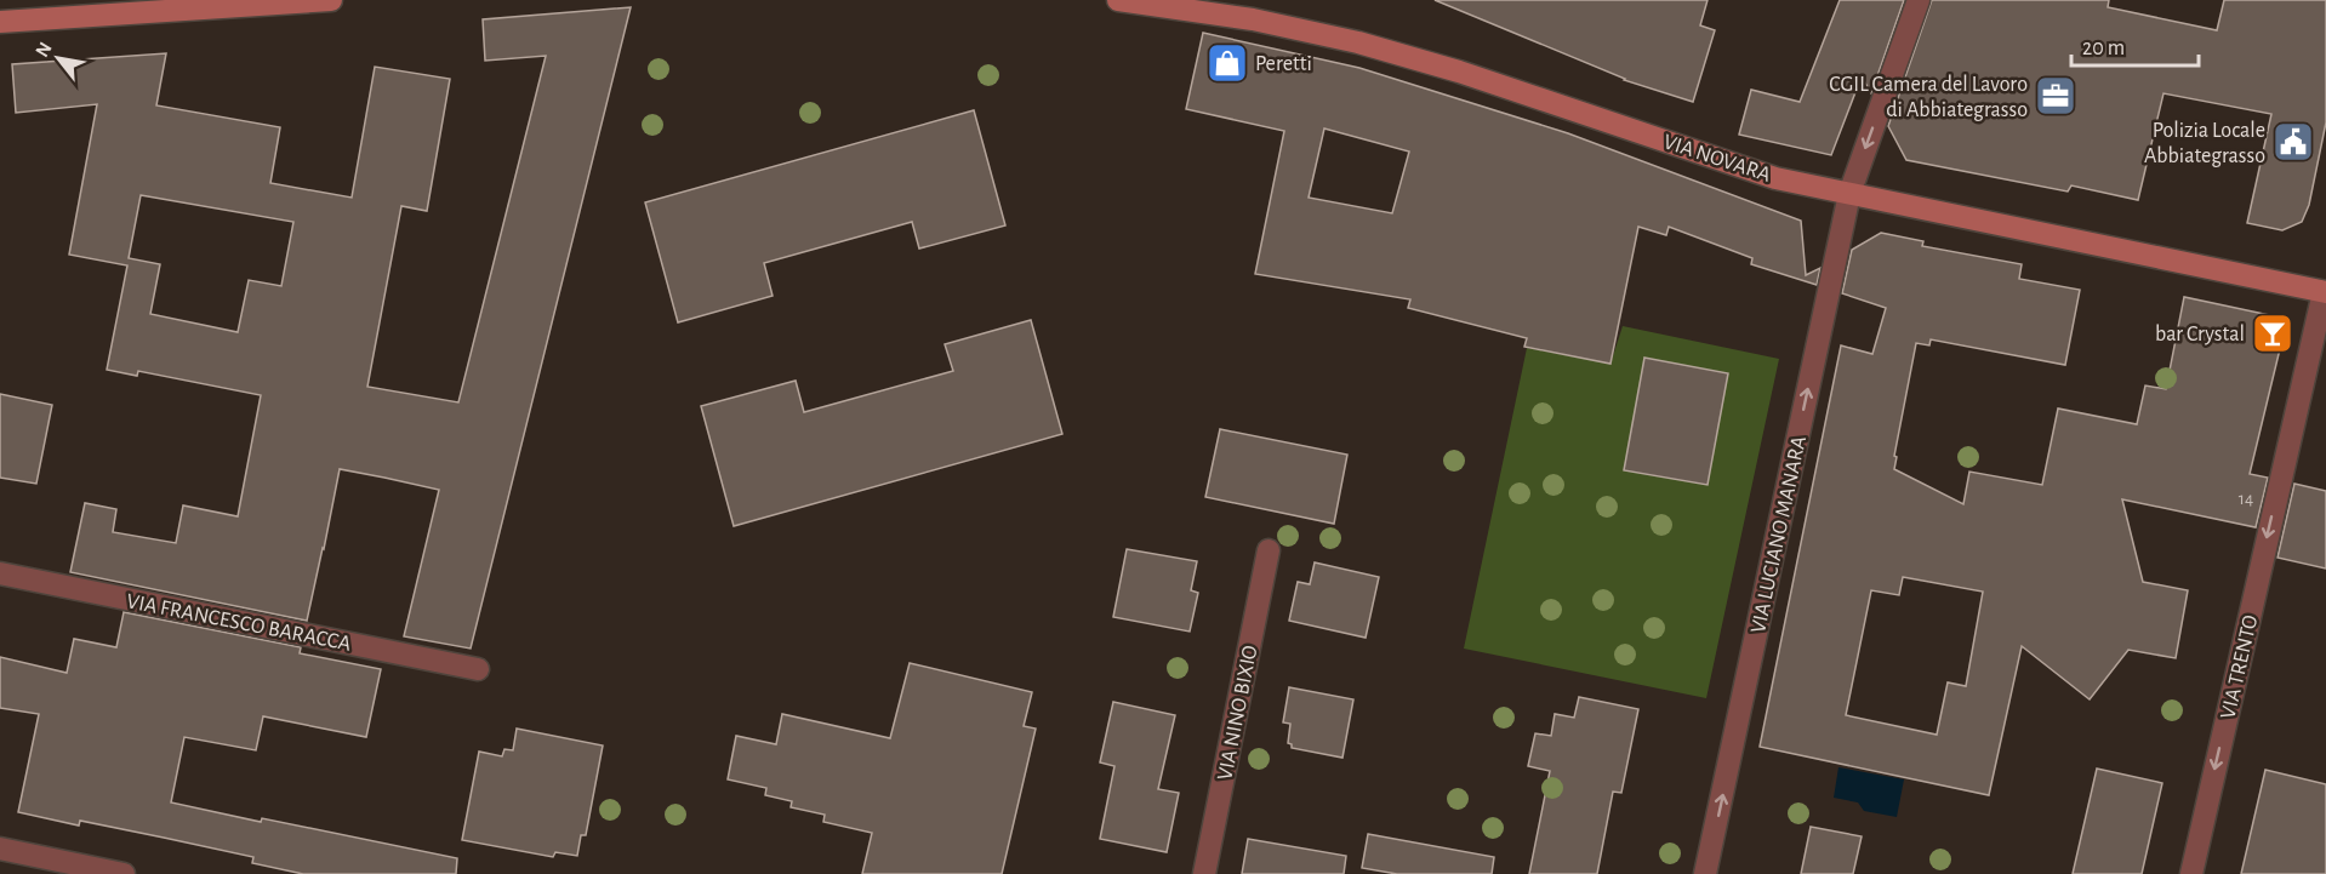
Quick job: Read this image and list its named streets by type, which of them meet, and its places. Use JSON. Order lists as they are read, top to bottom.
{
  "streets": {
    "street": [
      "VIA NOVARA",
      "VIA LUCIANO MANARA",
      "VIA FRANCESCO BARACCA",
      "VIA TRENTO",
      "VIA NINO BIXIO"
    ]
  },
  "crossings": [
    ["VIA NOVARA", "VIA LUCIANO MANARA"],
    ["VIA NOVARA", "VIA TRENTO"]
  ],
  "one_way": ["VIA TRENTO"],
  "places": {
    "shop": ["Peretti"],
    "office": ["CGIL Camera del Lavoro di Abbiategrasso"],
    "public building": ["Polizia Locale Abbiategrasso"],
    "bar": ["bar Crystal"]
  },
  "house_numbers": ["14"],
  "scale_bar": "20 m",
  "north": "top left"
}
